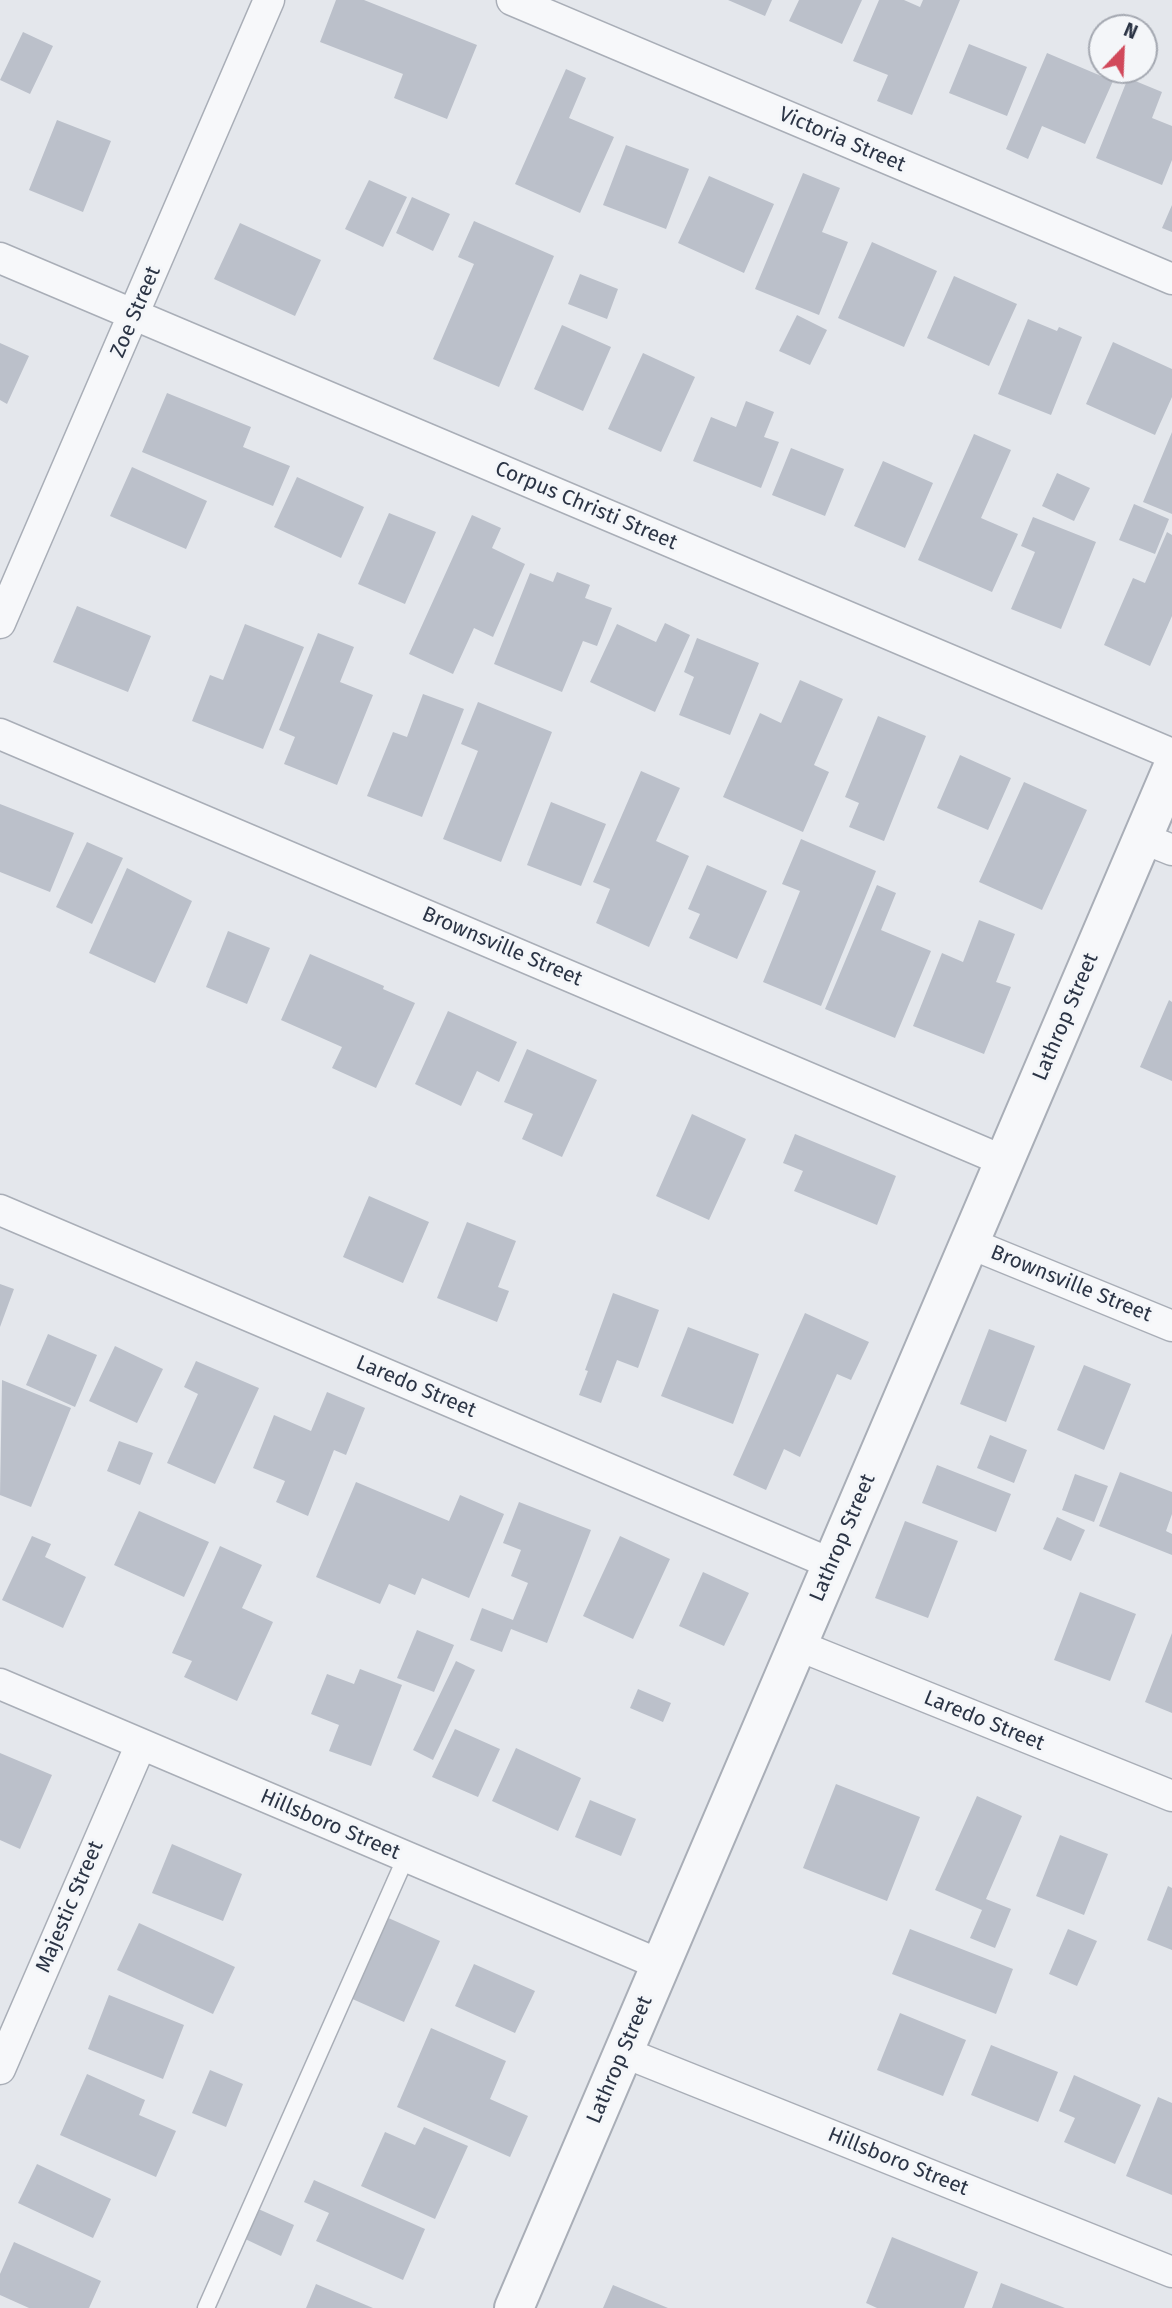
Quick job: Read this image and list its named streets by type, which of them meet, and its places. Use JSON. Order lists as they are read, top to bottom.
{
  "streets": {
    "street": [
      "Victoria Street",
      "Zoe Street",
      "Corpus Christi Street",
      "Brownsville Street",
      "Lathrop Street",
      "Laredo Street",
      "Hillsboro Street",
      "Majestic Street"
    ]
  },
  "crossings": [
    ["Zoe Street", "Corpus Christi Street"],
    ["Brownsville Street", "Lathrop Street"],
    ["Lathrop Street", "Laredo Street"],
    ["Lathrop Street", "Hillsboro Street"],
    ["Hillsboro Street", "Majestic Street"]
  ],
  "north": "top right"
}
